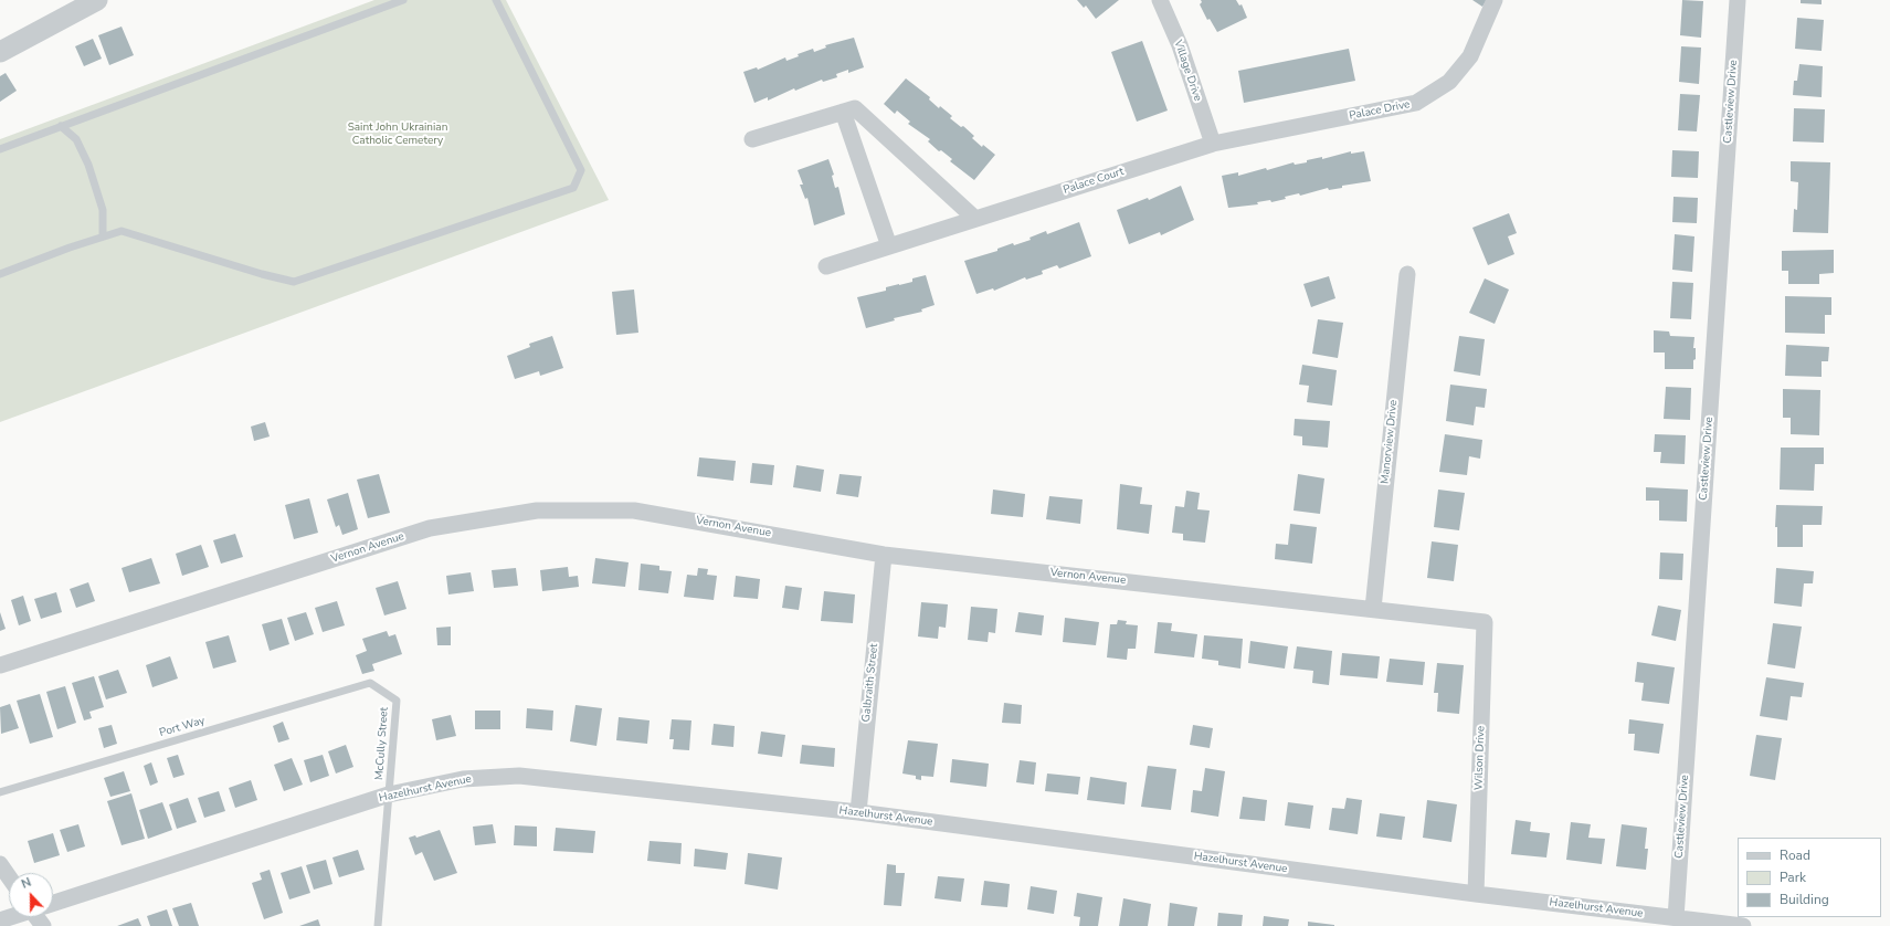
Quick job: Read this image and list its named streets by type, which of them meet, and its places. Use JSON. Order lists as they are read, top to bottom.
{
  "streets": {
    "street": [
      "Village Drive",
      "Castleview Drive",
      "Palace Drive",
      "Palace Court",
      "Manorview Drive",
      "Vernon Avenue",
      "Galbraith Street",
      "Wilson Drive",
      "Hazelhurst Avenue"
    ],
    "lane": ["Port Way", "McCully Street"]
  },
  "crossings": [
    ["Village Drive", "Palace Drive"],
    ["Village Drive", "Palace Court"],
    ["Castleview Drive", "Hazelhurst Avenue"],
    ["Palace Drive", "Palace Court"],
    ["Manorview Drive", "Vernon Avenue"],
    ["Vernon Avenue", "Galbraith Street"],
    ["Vernon Avenue", "Wilson Drive"],
    ["Galbraith Street", "Hazelhurst Avenue"],
    ["Port Way", "McCully Street"],
    ["McCully Street", "Hazelhurst Avenue"],
    ["Wilson Drive", "Hazelhurst Avenue"]
  ],
  "parks": ["Saint John Ukrainian Catholic Cemetery"],
  "legend": ["Road", "Park", "Building"],
  "north": "top"
}
